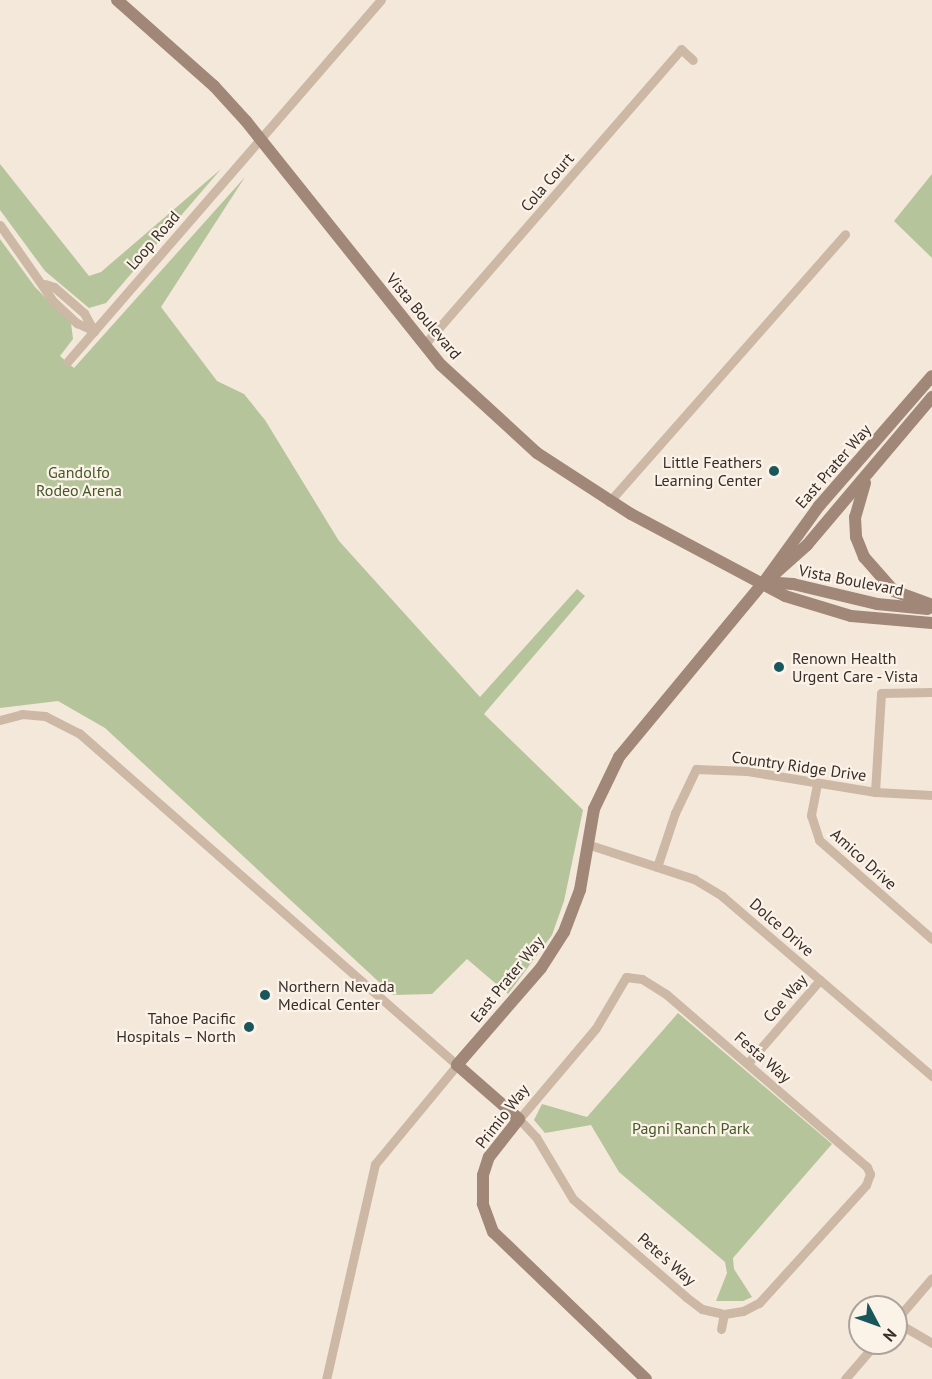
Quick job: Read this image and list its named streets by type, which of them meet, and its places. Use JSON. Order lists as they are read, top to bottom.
{
  "streets": {
    "main road": [
      "Vista Boulevard",
      "East Prater Way",
      "Primio Way",
      "Pete's Way"
    ],
    "street": [
      "Cola Court",
      "Loop Road",
      "Country Ridge Drive",
      "Amico Drive",
      "Dolce Drive",
      "Coe Way",
      "Festa Way"
    ]
  },
  "crossings": [
    ["Cola Court", "Vista Boulevard"],
    ["Loop Road", "Vista Boulevard"],
    ["Vista Boulevard", "East Prater Way"],
    ["East Prater Way", "Dolce Drive"],
    ["East Prater Way", "Pete's Way"],
    ["Country Ridge Drive", "Amico Drive"],
    ["Country Ridge Drive", "Dolce Drive"],
    ["Dolce Drive", "Coe Way"],
    ["Coe Way", "Festa Way"],
    ["Festa Way", "Primio Way"],
    ["Festa Way", "Pete's Way"],
    ["Primio Way", "Pete's Way"]
  ],
  "parks": ["Gandolfo Rodeo Arena", "Pagni Ranch Park"],
  "places": [
    "Little Feathers Learning Center",
    "Renown Health Urgent Care - Vista",
    "Northern Nevada Medical Center",
    "Tahoe Pacific Hospitals – North"
  ],
  "north": "bottom right"
}
